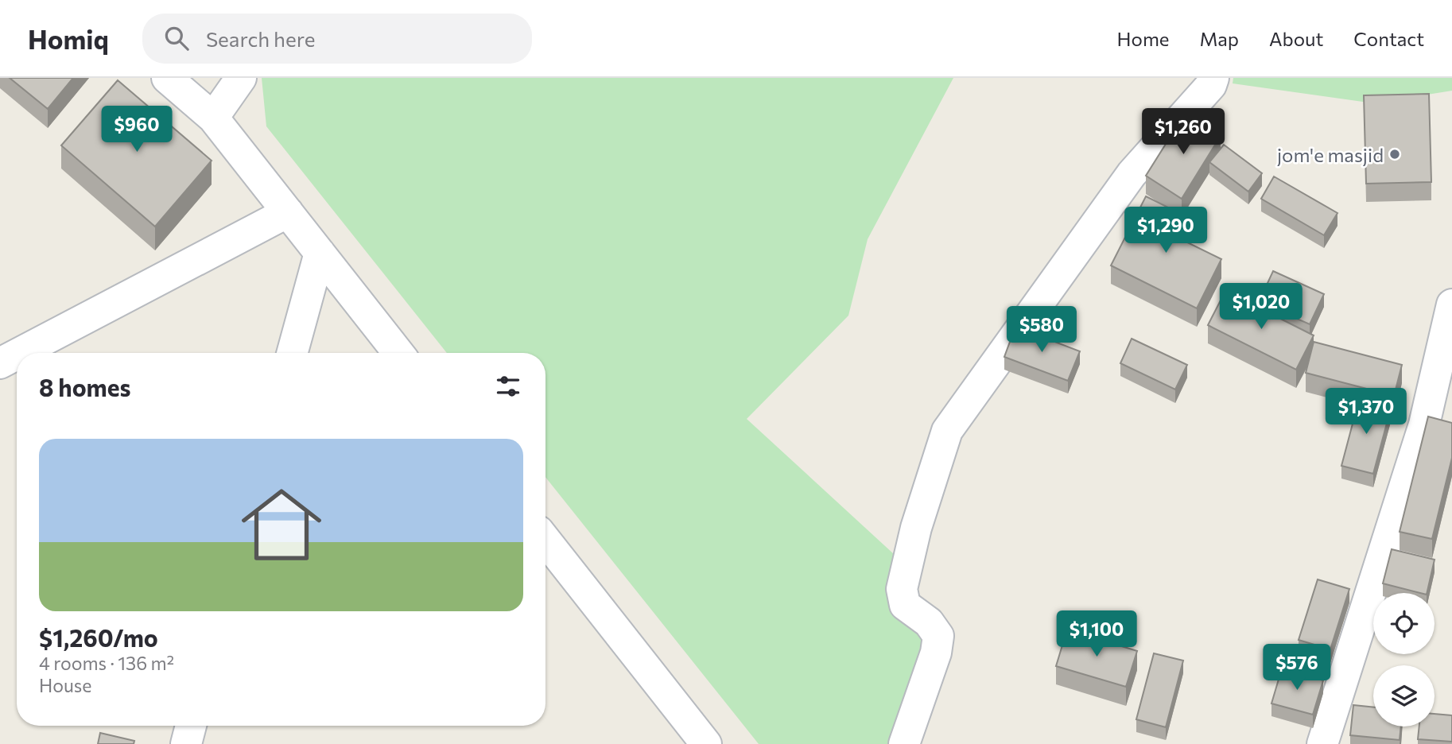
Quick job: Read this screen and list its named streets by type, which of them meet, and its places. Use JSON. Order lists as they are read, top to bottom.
{
  "places": ["jom'e masjid"],
  "page": {
    "header": "Homiq",
    "search": "Search here",
    "nav": [
      "Home",
      "Map",
      "About",
      "Contact"
    ],
    "price": [
      "$960",
      "$1,260",
      "$1,290",
      "$1,020",
      "$580",
      "$1,370",
      "$1,100",
      "$576"
    ],
    "heading": "8 homes",
    "list": [
      {
        "name": "$1,260/mo",
        "note": "4 rooms · 136 m² · House"
      }
    ]
  }
}
